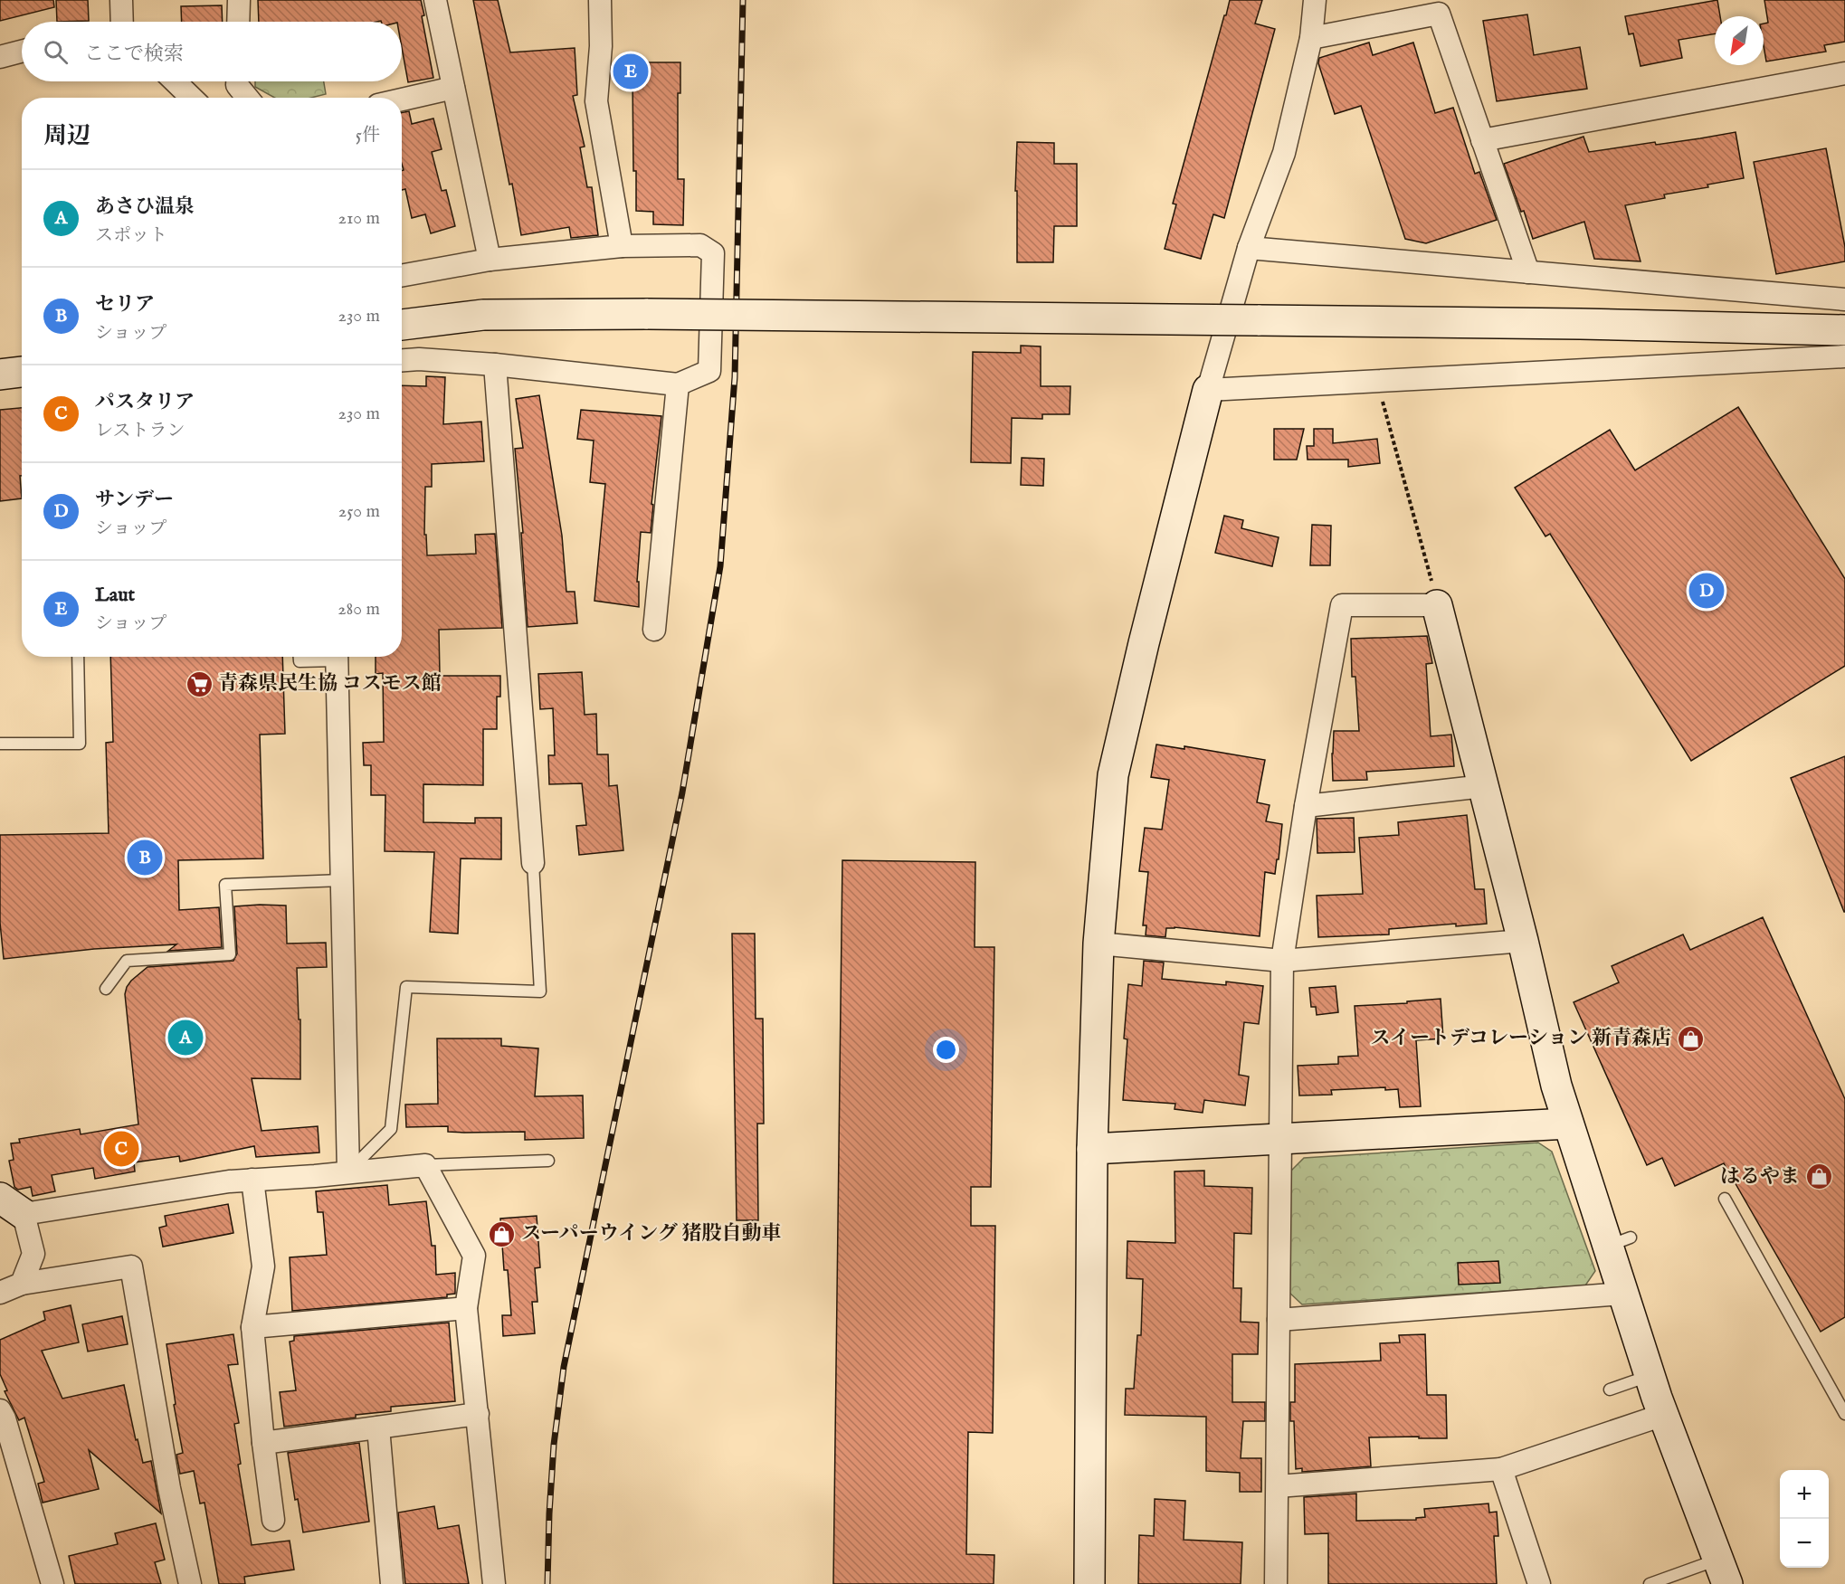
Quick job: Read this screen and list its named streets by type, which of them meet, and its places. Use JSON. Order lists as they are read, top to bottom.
{
  "places": {
    "supermarket": ["青森県民生協 コスモス館"],
    "shop": ["スイートデコレーション 新青森店", "はるやま", "スーパーウイング 猪股自動車"]
  },
  "north": "bottom left",
  "page": {
    "search": "ここで検索",
    "pins": [
      "E",
      "D",
      "B",
      "A",
      "C"
    ],
    "heading": ["周辺", "5件"],
    "list": [
      {
        "mark": "A",
        "name": "あさひ温泉",
        "note": "スポット",
        "value": "210 m"
      },
      {
        "mark": "B",
        "name": "セリア",
        "note": "ショップ",
        "value": "230 m"
      },
      {
        "mark": "C",
        "name": "パスタリア",
        "note": "レストラン",
        "value": "230 m"
      },
      {
        "mark": "D",
        "name": "サンデー",
        "note": "ショップ",
        "value": "250 m"
      },
      {
        "mark": "E",
        "name": "Laut",
        "note": "ショップ",
        "value": "280 m"
      }
    ],
    "map_buttons": ["+", "−"]
  }
}
